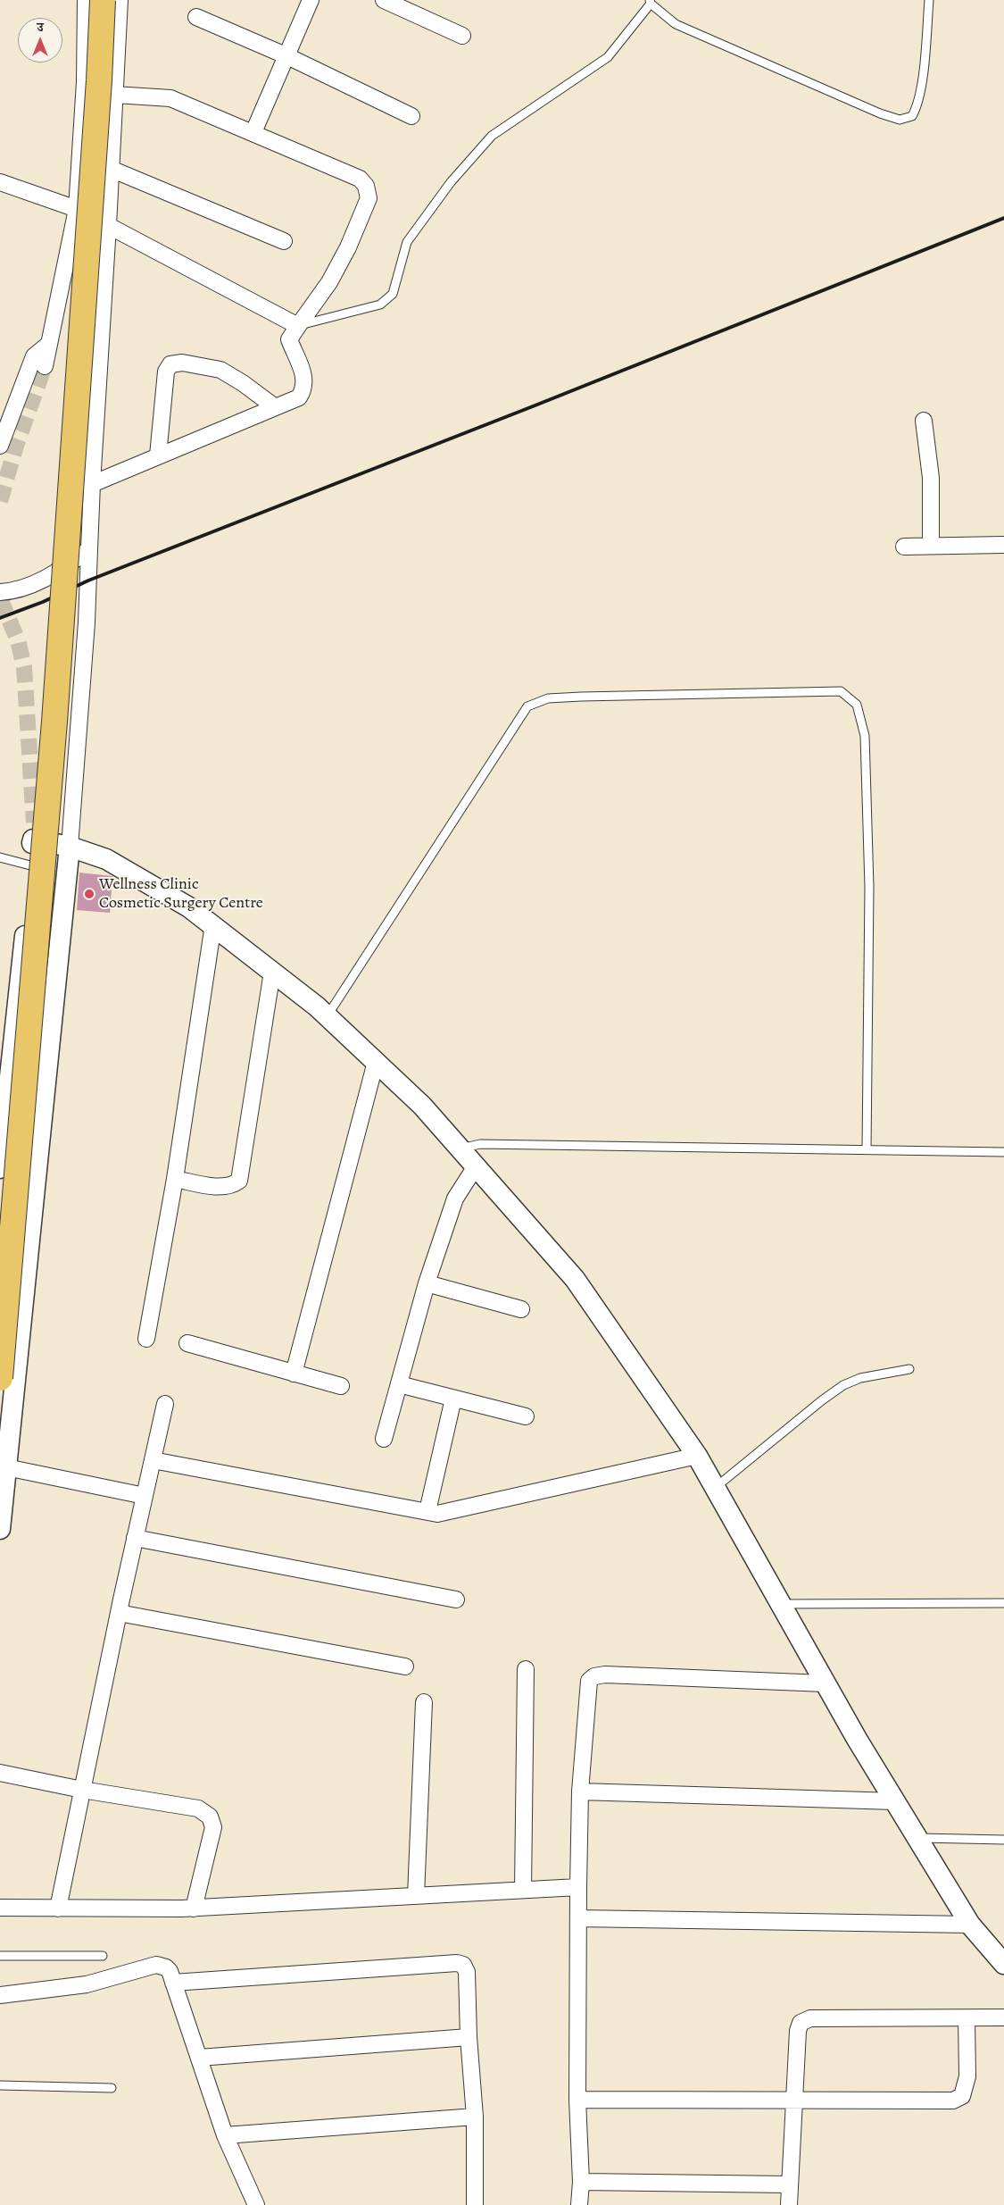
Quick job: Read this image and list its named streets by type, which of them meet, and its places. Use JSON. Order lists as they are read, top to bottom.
{
  "places": ["Wellness Clinic Cosmetic Surgery Centre"],
  "north": "top"
}
